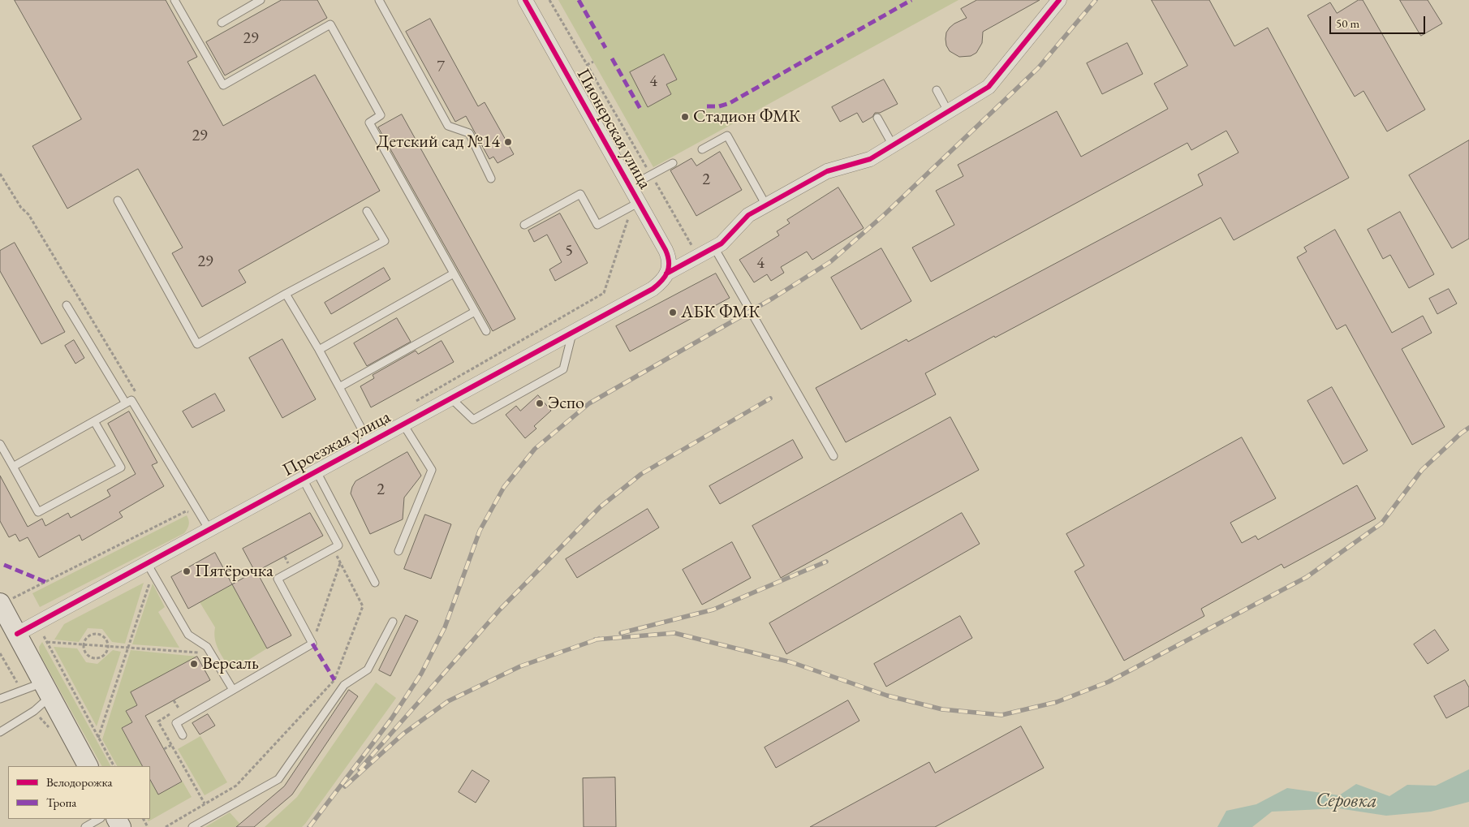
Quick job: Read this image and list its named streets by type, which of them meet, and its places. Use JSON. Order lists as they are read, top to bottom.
{
  "streets": {
    "street": ["Пионерская улица", "Проезжая улица"]
  },
  "crossings": [
    ["Пионерская улица", "Проезжая улица"]
  ],
  "water": ["Серовка"],
  "places": [
    "Стадион ФМК",
    "Детский сад №14",
    "АБК ФМК",
    "Эспо",
    "Пятёрочка",
    "Версаль"
  ],
  "house_numbers": [
    "29",
    "7",
    "4",
    "29",
    "2",
    "5",
    "29",
    "4",
    "2"
  ],
  "legend": ["Велодорожка", "Тропа"],
  "scale_bar": "50 m"
}
